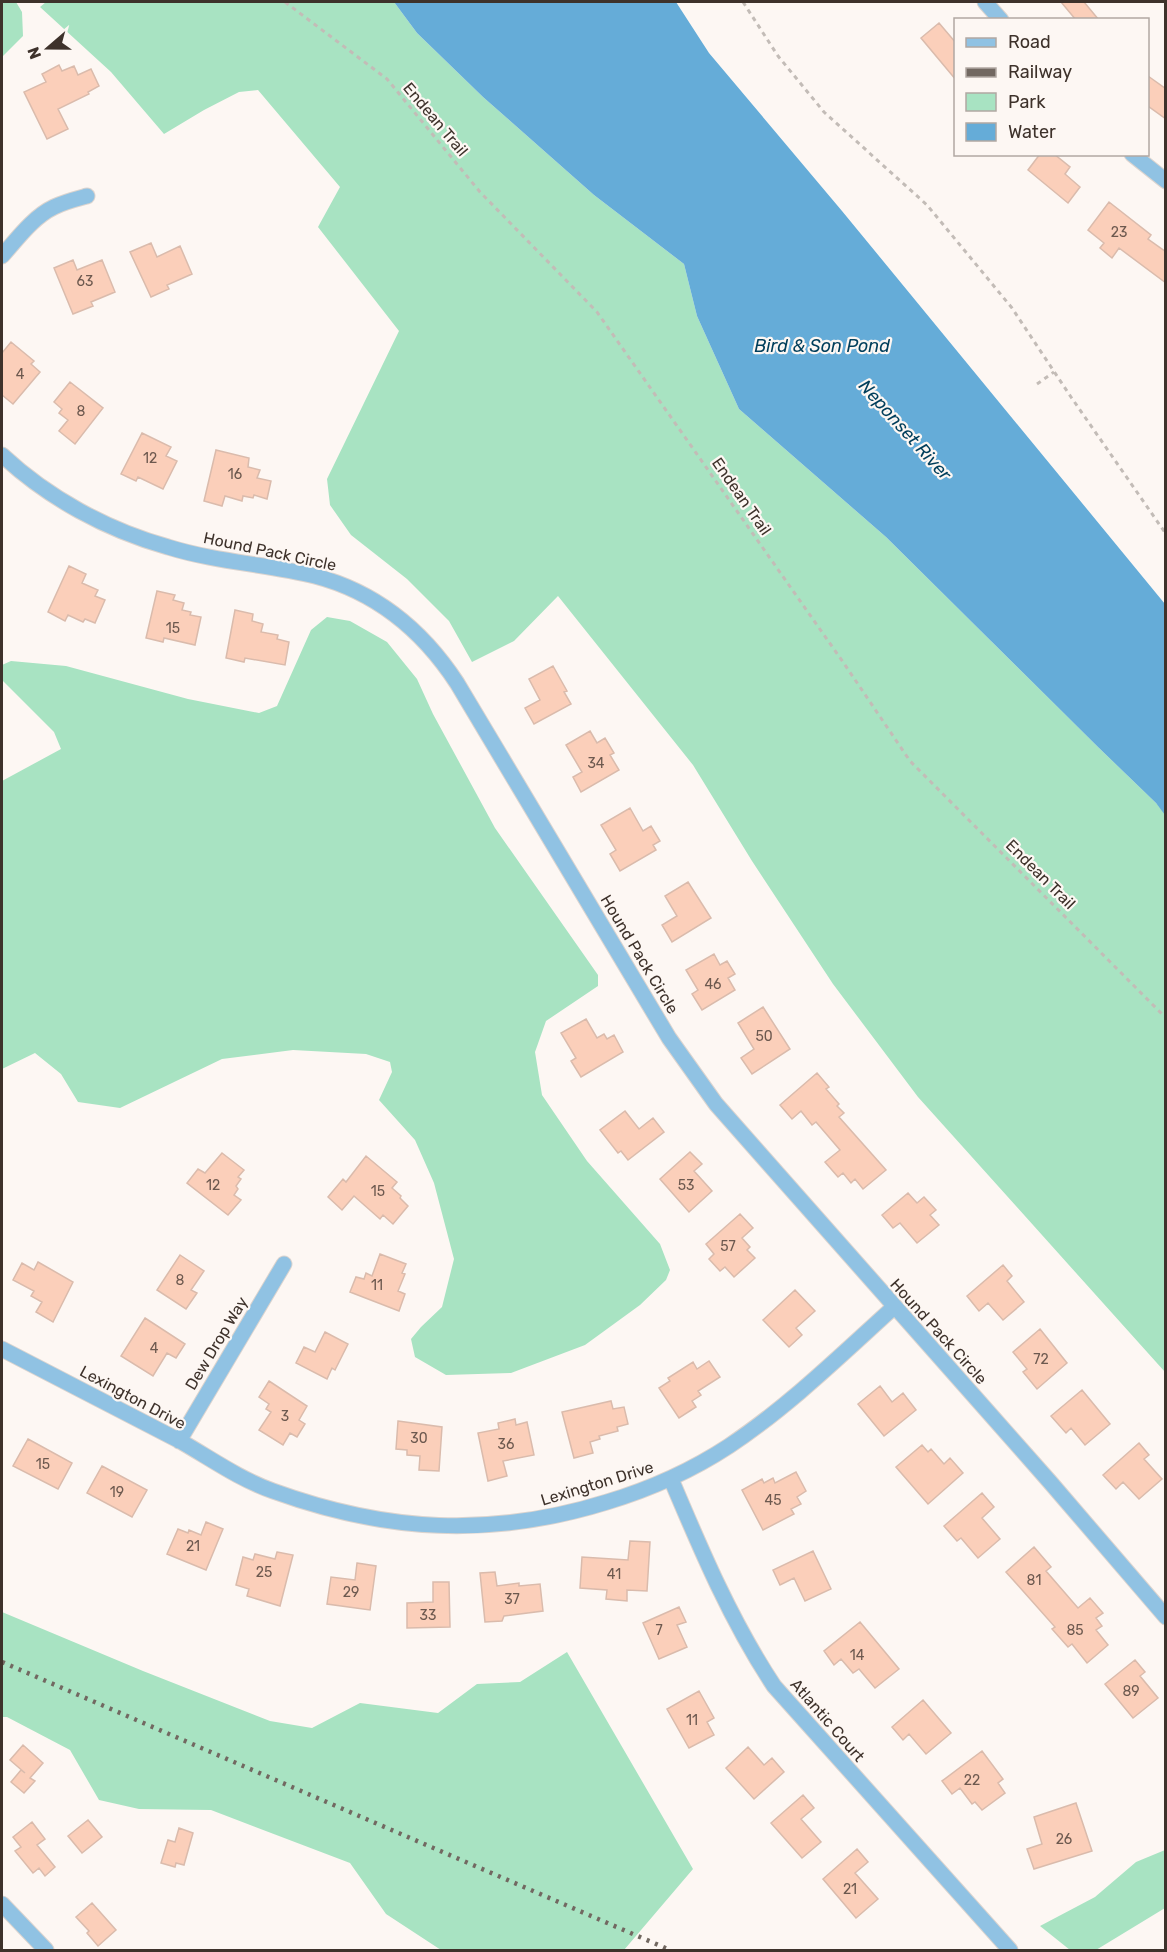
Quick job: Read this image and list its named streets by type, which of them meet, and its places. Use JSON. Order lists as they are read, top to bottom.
{
  "streets": {
    "street": [
      "Hound Pack Circle",
      "Dew Drop Way",
      "Lexington Drive",
      "Atlantic Court"
    ],
    "path": ["Endean Trail"]
  },
  "crossings": [
    ["Hound Pack Circle", "Lexington Drive"],
    ["Dew Drop Way", "Lexington Drive"],
    ["Lexington Drive", "Atlantic Court"]
  ],
  "water": ["Bird & Son Pond", "Neponset River"],
  "house_numbers": [
    "23",
    "63",
    "4",
    "8",
    "12",
    "16",
    "15",
    "34",
    "46",
    "50",
    "12",
    "53",
    "15",
    "57",
    "8",
    "11",
    "4",
    "72",
    "3",
    "30",
    "36",
    "15",
    "19",
    "45",
    "21",
    "25",
    "41",
    "81",
    "29",
    "37",
    "33",
    "7",
    "85",
    "14",
    "89",
    "11",
    "22",
    "26",
    "21"
  ],
  "legend": [
    "Road",
    "Railway",
    "Park",
    "Water"
  ],
  "north": "left"
}
